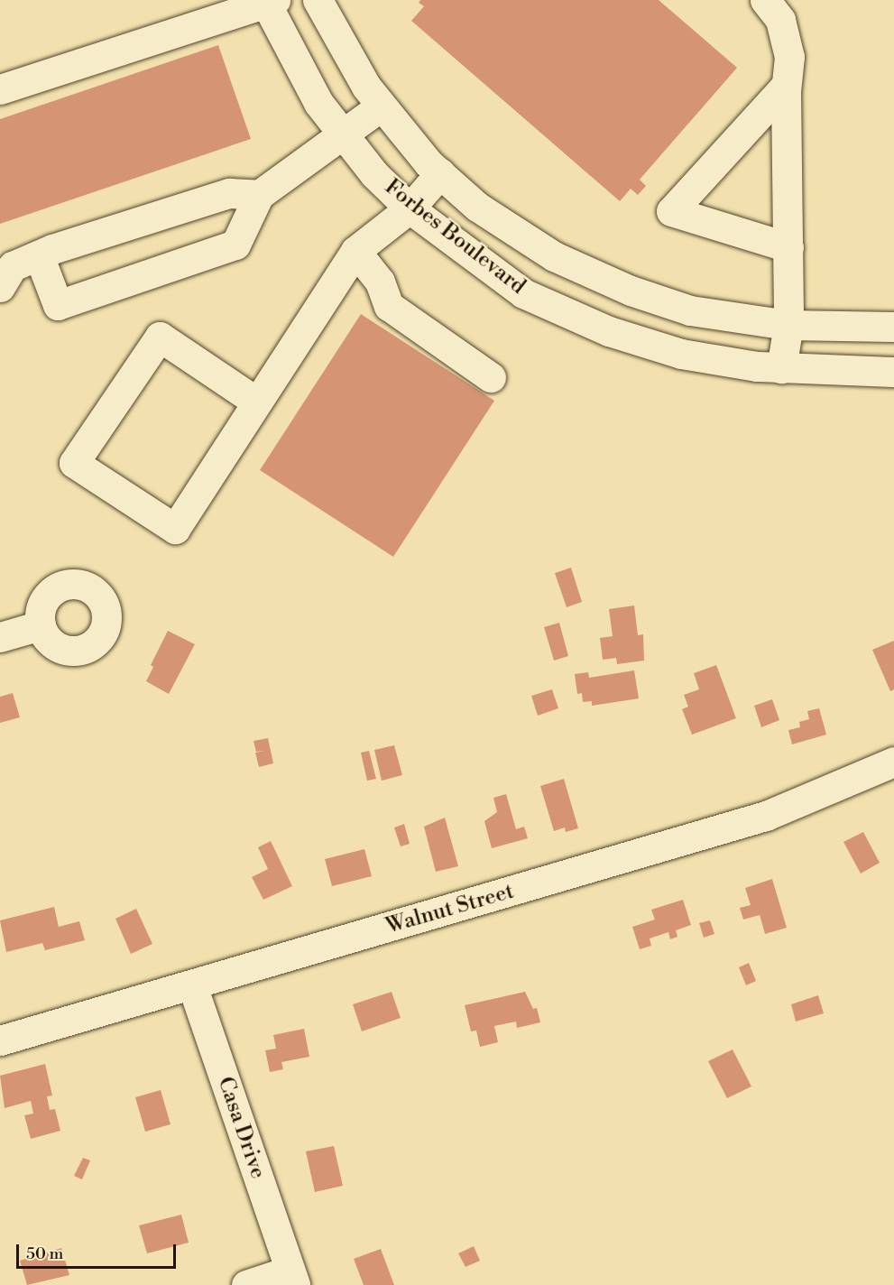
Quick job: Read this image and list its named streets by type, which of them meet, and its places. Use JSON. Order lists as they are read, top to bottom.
{
  "streets": {
    "street": ["Forbes Boulevard", "Walnut Street", "Casa Drive"]
  },
  "crossings": [
    ["Walnut Street", "Casa Drive"]
  ],
  "scale_bar": "50 m"
}
